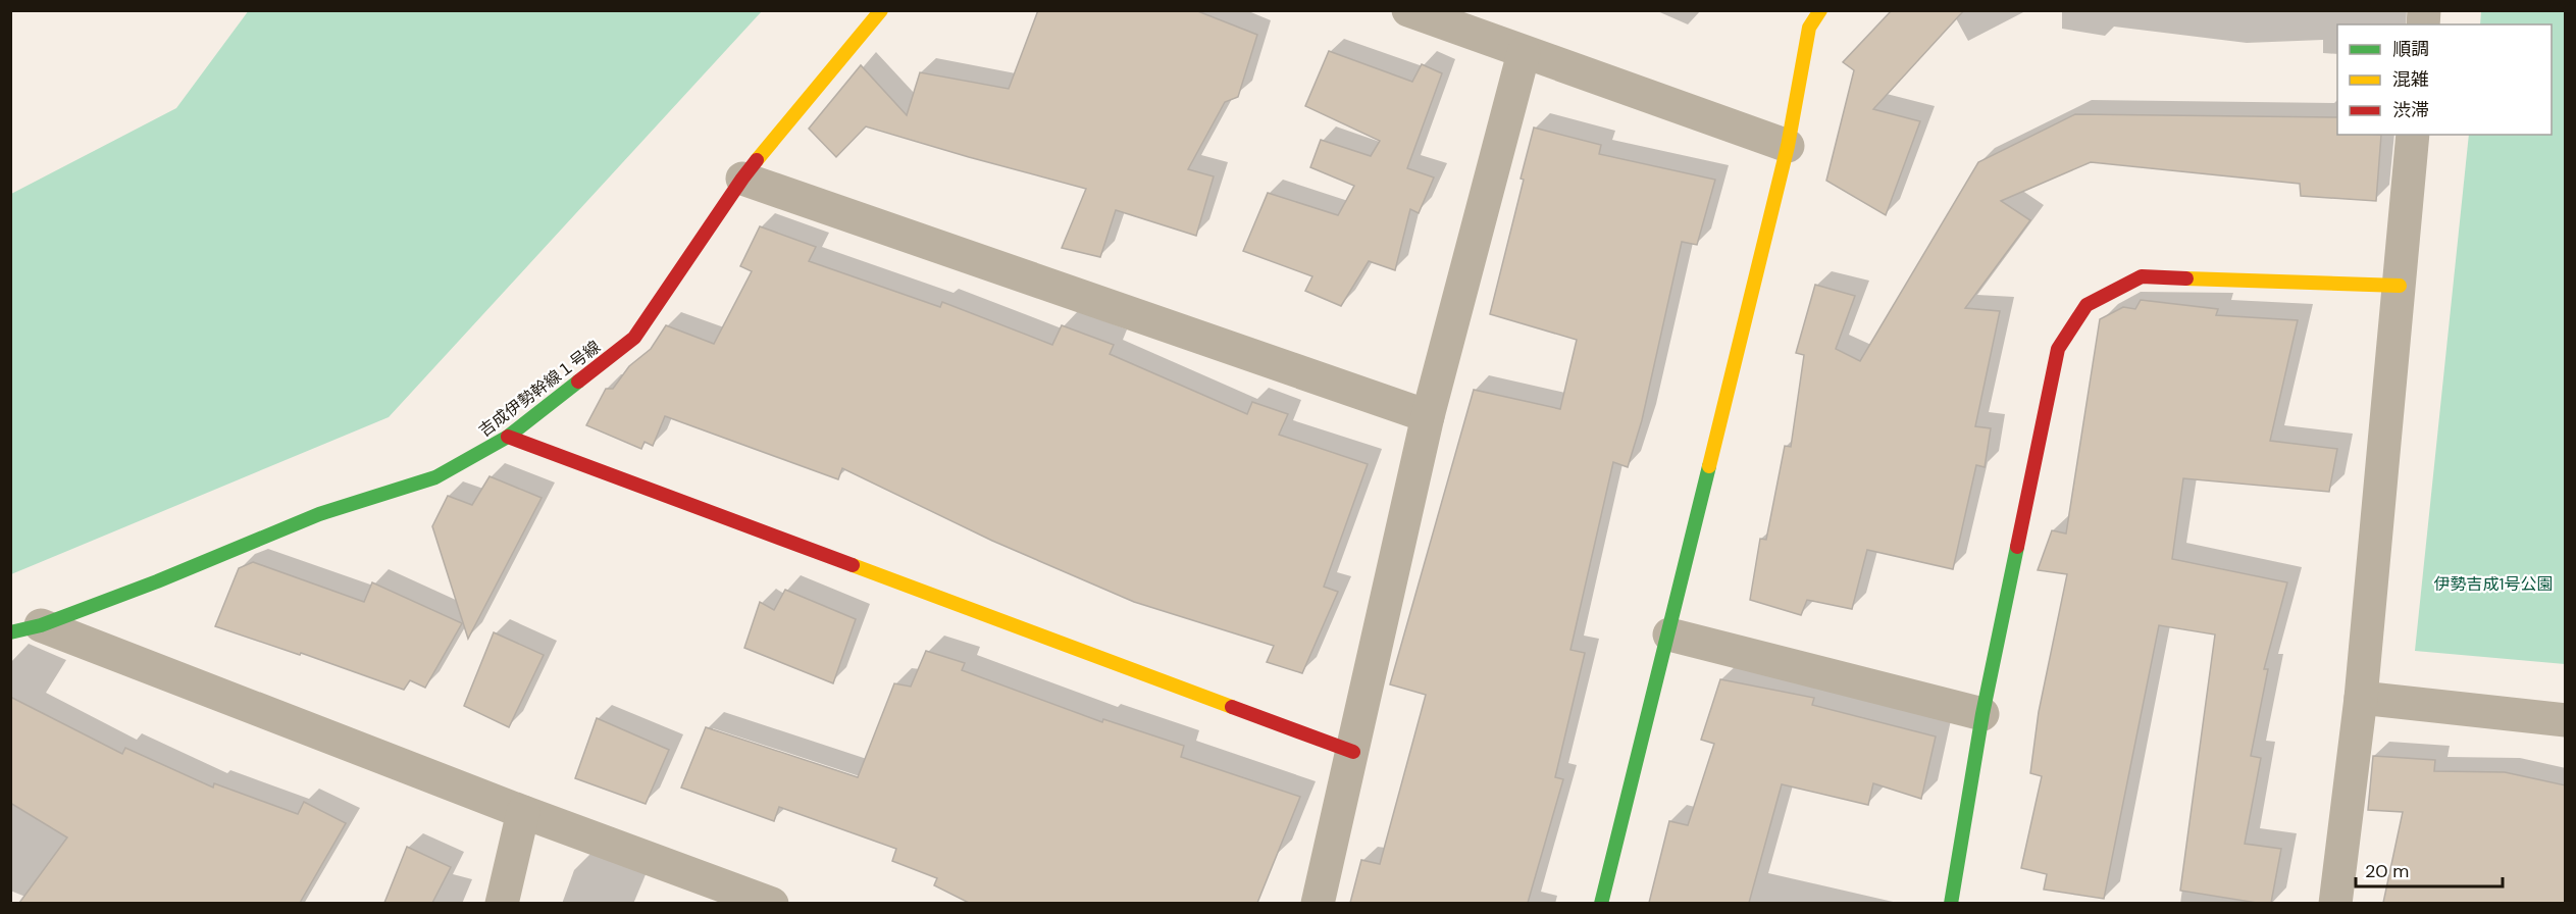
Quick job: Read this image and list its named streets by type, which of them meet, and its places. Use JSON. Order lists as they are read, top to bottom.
{
  "streets": {
    "street": ["吉成伊勢幹線１号線"]
  },
  "parks": ["伊勢吉成1号公園"],
  "legend": ["順調", "混雑", "渋滞"],
  "scale_bar": "20 m"
}
